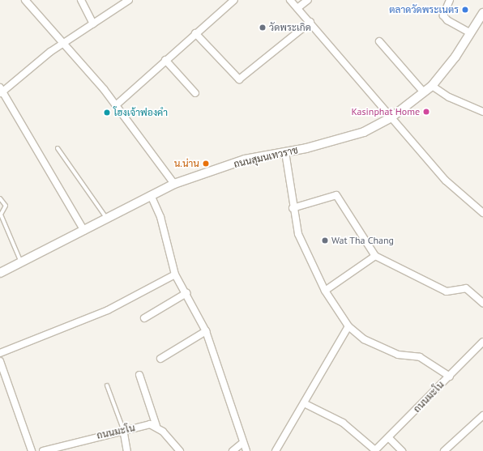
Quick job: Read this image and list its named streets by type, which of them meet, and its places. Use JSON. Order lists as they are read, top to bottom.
{
  "streets": {
    "street": ["ถนนสุมนเทวราช", "ถนนมะโน"]
  },
  "places": [
    "ตลาดวัดพระเนตร",
    "วัดพระเกิด",
    "Kasinphat Home",
    "โฮงเจ้าฟองคำ",
    "น.น่าน",
    "Wat Tha Chang"
  ]
}
